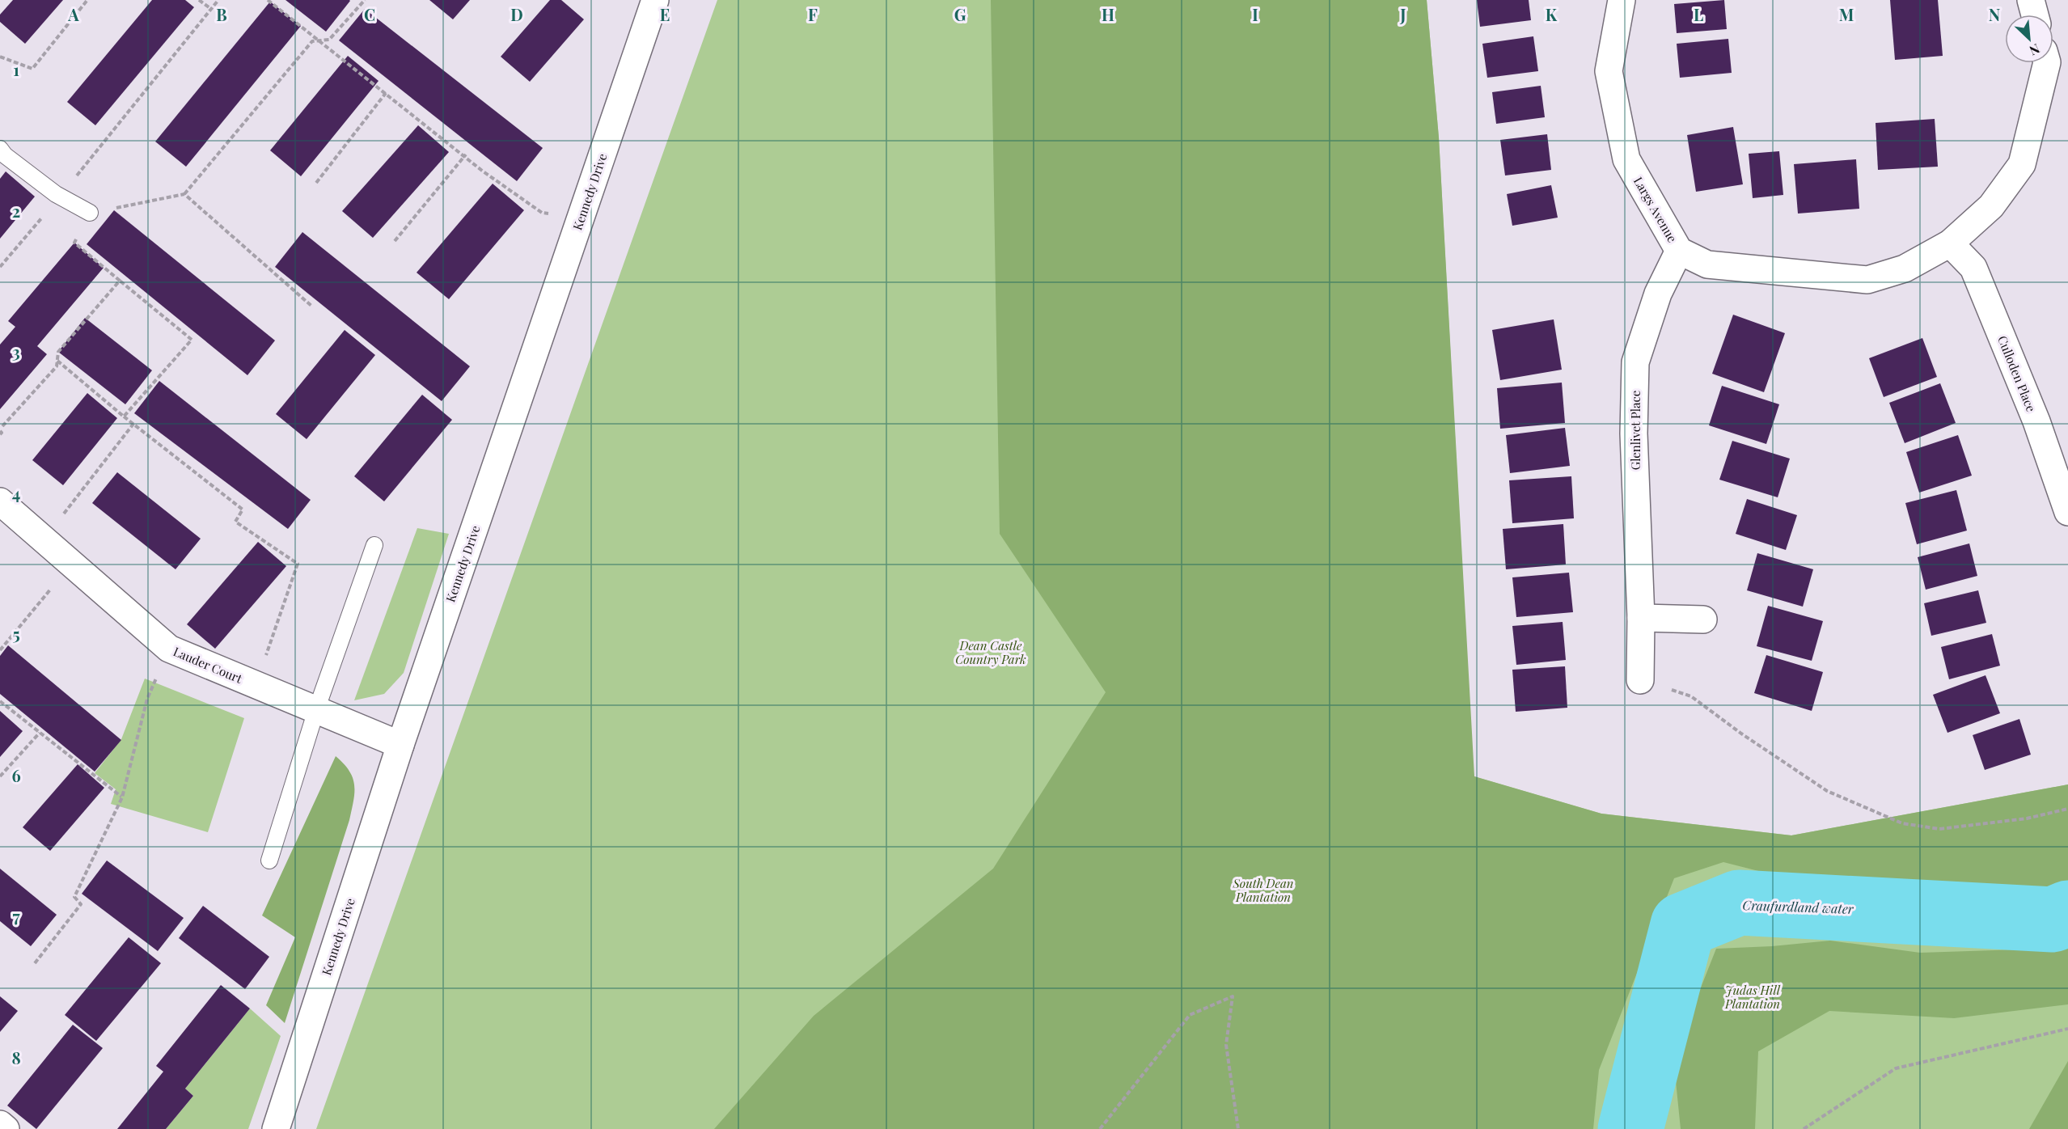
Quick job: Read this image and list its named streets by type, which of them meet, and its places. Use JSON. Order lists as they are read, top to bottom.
{
  "streets": {
    "street": [
      "Kennedy Drive",
      "Largs Avenue",
      "Culloden Place",
      "Glenlivet Place",
      "Lauder Court"
    ]
  },
  "crossings": [
    ["Kennedy Drive", "Lauder Court"],
    ["Largs Avenue", "Culloden Place"],
    ["Largs Avenue", "Glenlivet Place"]
  ],
  "water": ["Craufurdland water"],
  "parks": ["Dean Castle Country Park", "South Dean Plantation", "Judas Hill Plantation"],
  "north": "bottom right",
  "grid": {
    "columns": [
      "A",
      "B",
      "C",
      "D",
      "E",
      "F",
      "G",
      "H",
      "I",
      "J",
      "K",
      "L",
      "M",
      "N"
    ],
    "rows": [
      "1",
      "2",
      "3",
      "4",
      "5",
      "6",
      "7",
      "8"
    ]
  }
}
